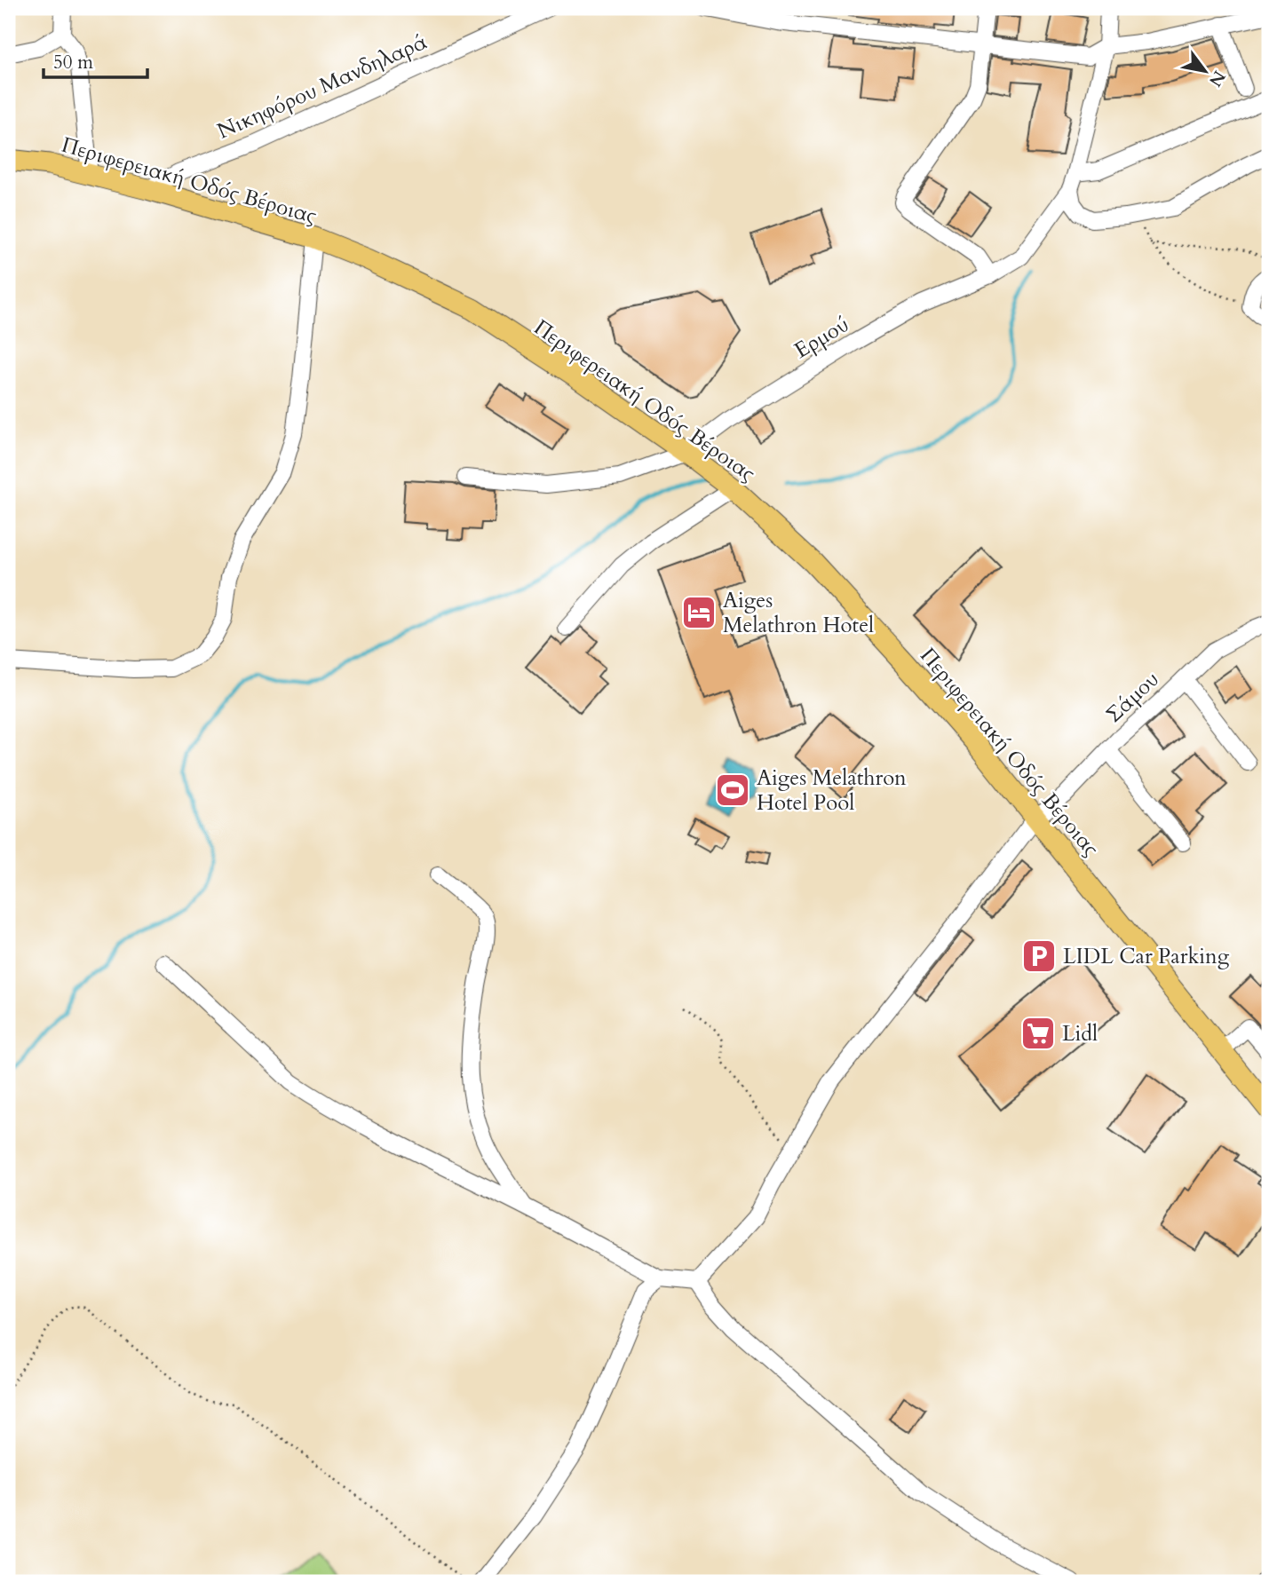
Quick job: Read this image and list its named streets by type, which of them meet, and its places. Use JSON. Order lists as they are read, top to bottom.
{
  "streets": {
    "main road": ["Περιφερειακή Οδός Βέροιας"],
    "street": ["Νικηφόρου Μανδηλαρά", "Ερμού", "Σάμου"]
  },
  "crossings": [
    ["Νικηφόρου Μανδηλαρά", "Περιφερειακή Οδός Βέροιας"],
    ["Περιφερειακή Οδός Βέροιας", "Ερμού"],
    ["Περιφερειακή Οδός Βέροιας", "Σάμου"]
  ],
  "places": {
    "hotel": ["Aiges Melathron Hotel"],
    "sports": ["Aiges Melathron Hotel Pool"],
    "parking": ["LIDL Car Parking"],
    "supermarket": ["Lidl"]
  },
  "scale_bar": "50 m",
  "north": "bottom right"
}
